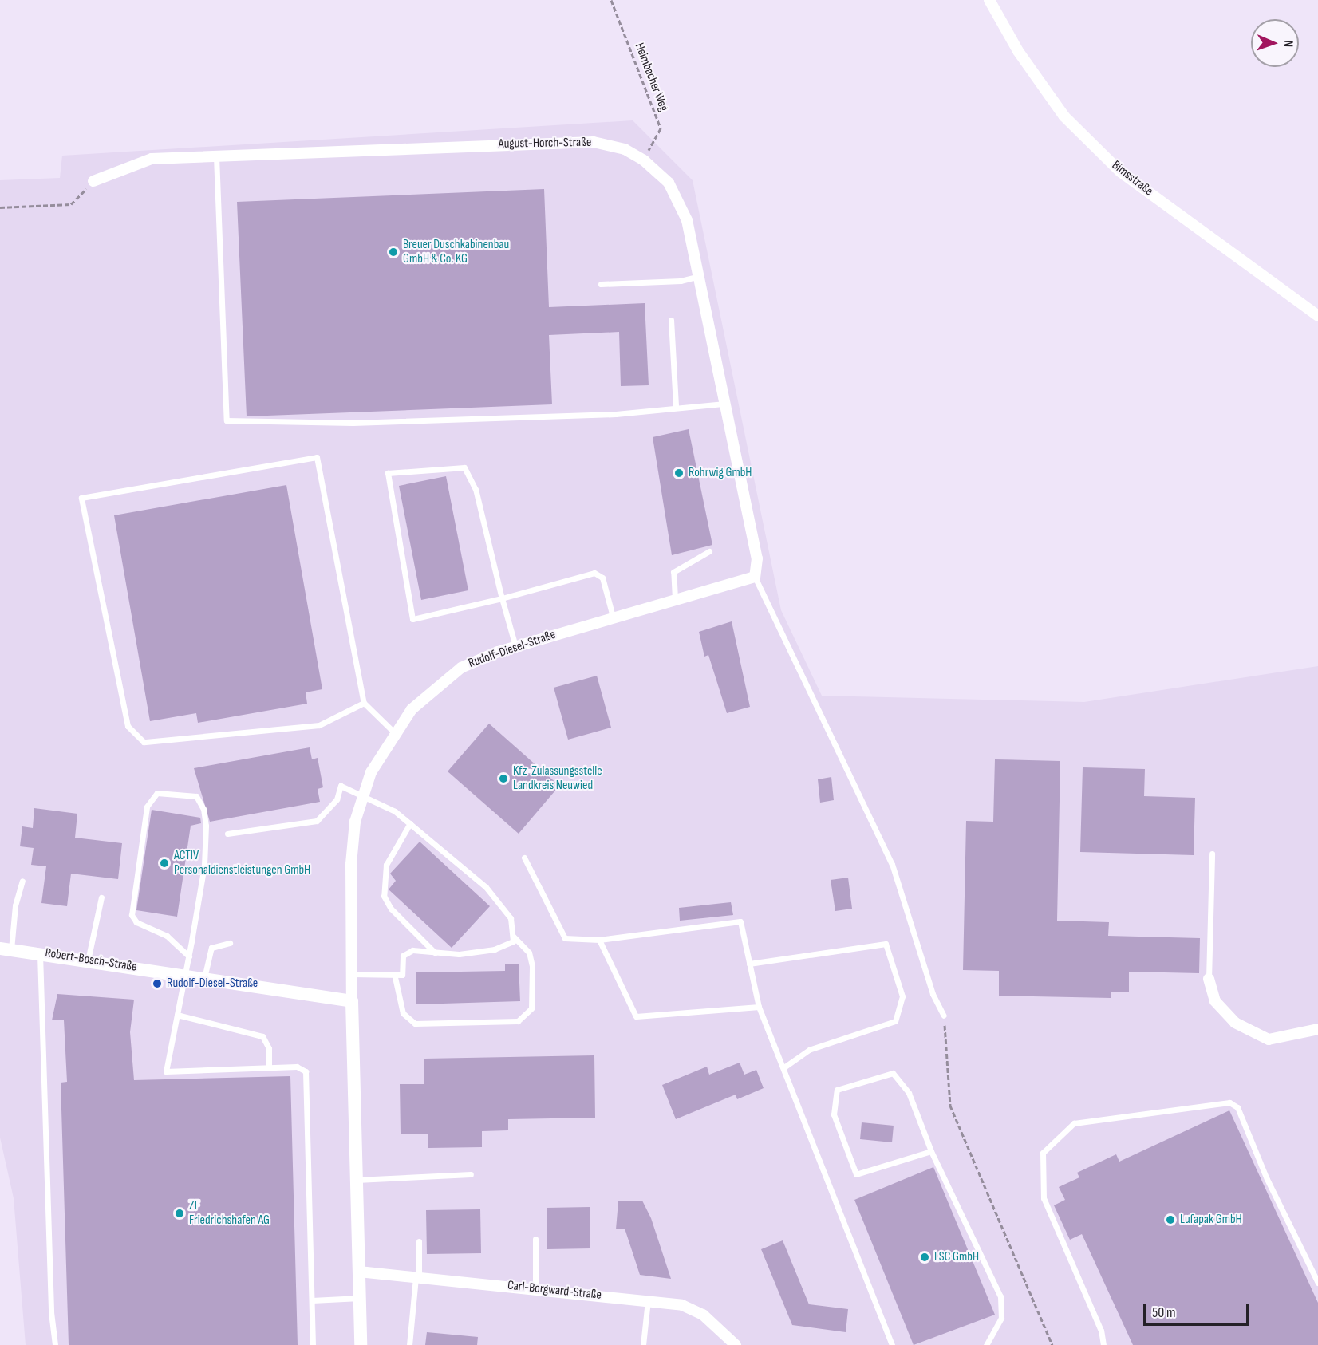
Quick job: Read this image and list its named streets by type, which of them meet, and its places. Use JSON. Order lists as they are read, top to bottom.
{
  "streets": {
    "street": [
      "August-Horch-Straße",
      "Bimsstraße",
      "Rudolf-Diesel-Straße",
      "Robert-Bosch-Straße",
      "Carl-Borgward-Straße"
    ],
    "path": ["Heimbacher Weg"]
  },
  "crossings": [
    ["Heimbacher Weg", "August-Horch-Straße"],
    ["August-Horch-Straße", "Rudolf-Diesel-Straße"],
    ["Rudolf-Diesel-Straße", "Robert-Bosch-Straße"],
    ["Rudolf-Diesel-Straße", "Carl-Borgward-Straße"]
  ],
  "places": [
    "Breuer Duschkabinenbau GmbH & Co. KG",
    "Rohrwig GmbH",
    "Kfz-Zulassungsstelle Landkreis Neuwied",
    "ACTIV Personaldienstleistungen GmbH",
    "Rudolf-Diesel-Straße",
    "ZF Friedrichshafen AG",
    "Lufapak GmbH",
    "LSC GmbH"
  ],
  "scale_bar": "50 m",
  "north": "right"
}
